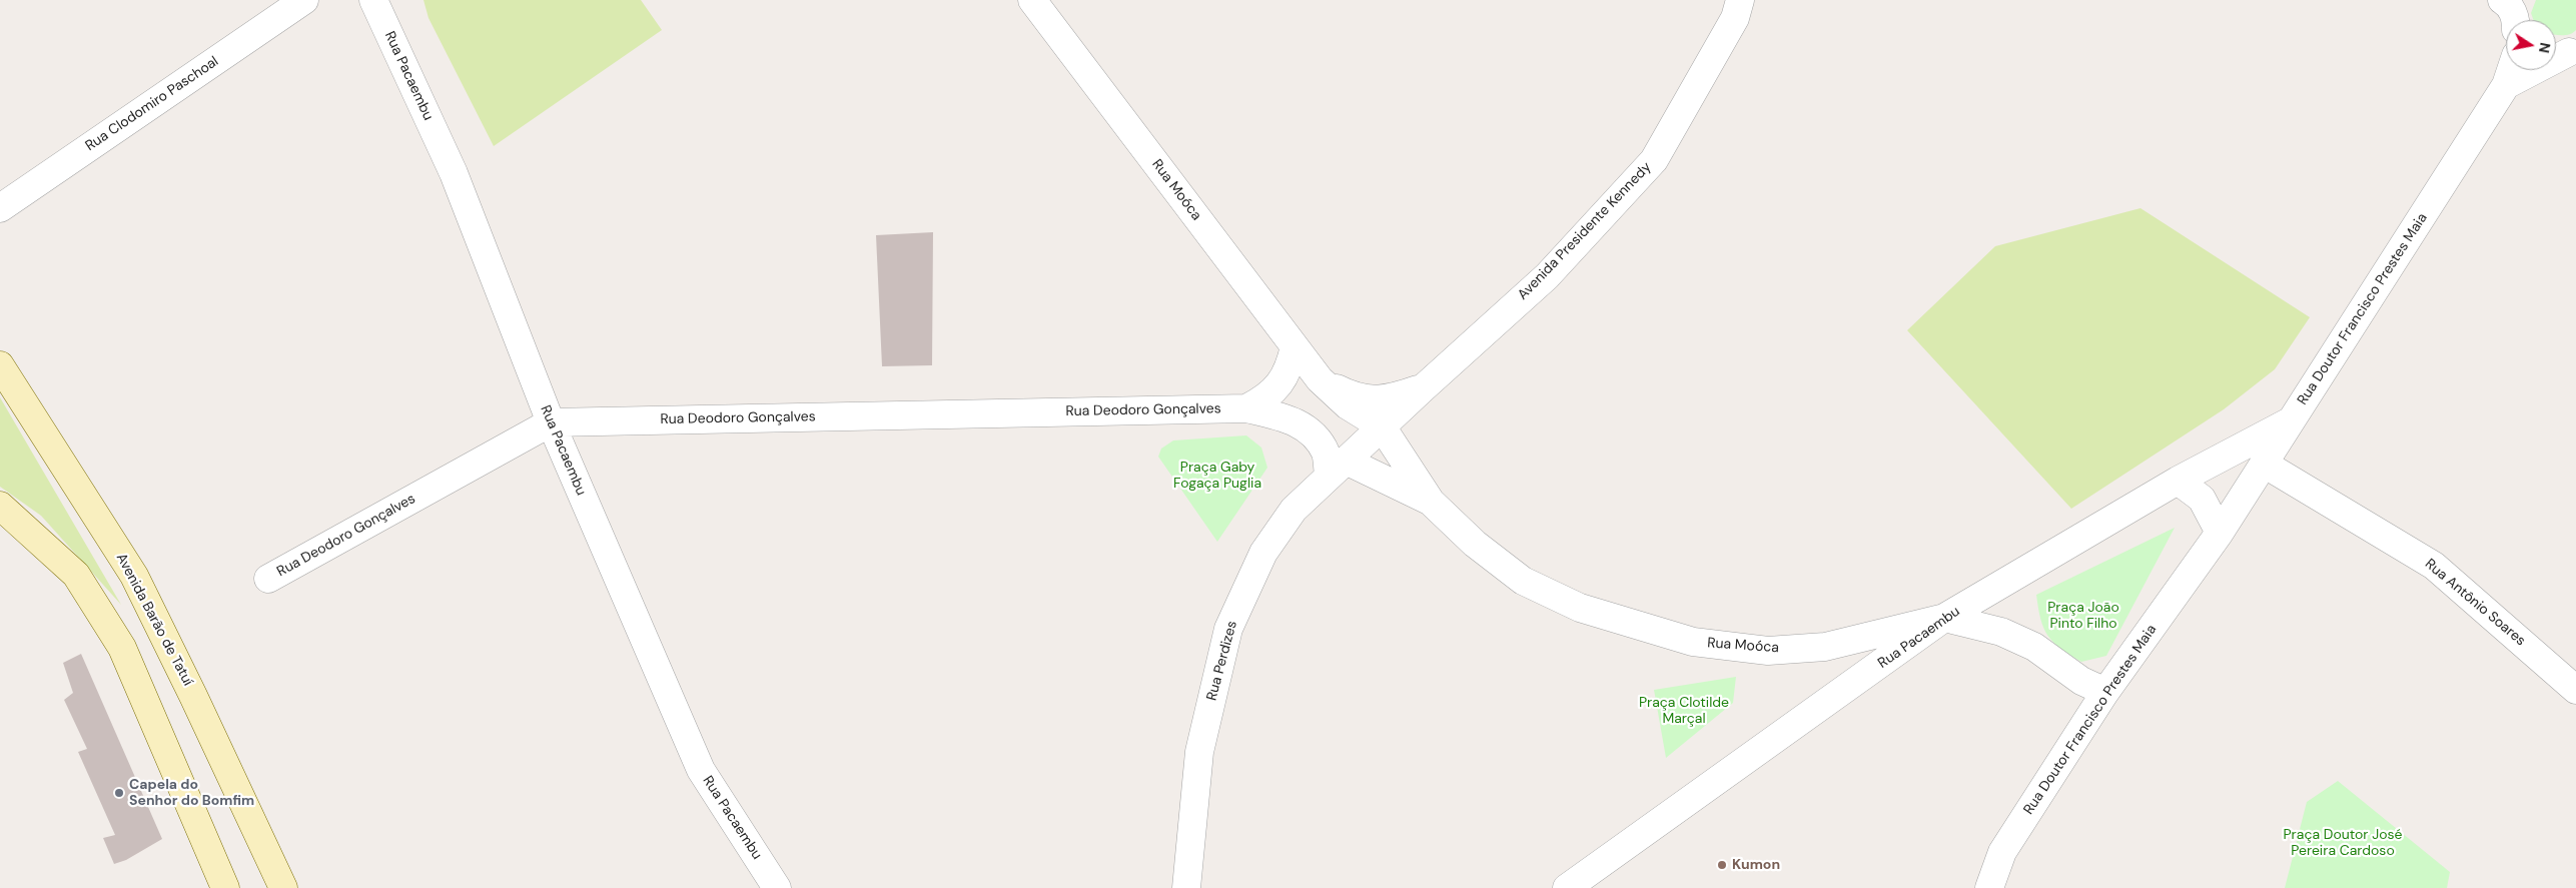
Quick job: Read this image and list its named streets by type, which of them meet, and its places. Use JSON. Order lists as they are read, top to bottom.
{
  "streets": {
    "main road": ["Avenida Barão de Tatuí"],
    "street": [
      "Rua Pacaembu",
      "Rua Clodomiro Paschoal",
      "Rua Moóca",
      "Avenida Presidente Kennedy",
      "Rua Doutor Francisco Prestes Maia",
      "Rua Deodoro Gonçalves",
      "Rua Antônio Soares",
      "Rua Perdizes"
    ]
  },
  "crossings": [
    ["Rua Pacaembu", "Rua Moóca"],
    ["Rua Pacaembu", "Rua Doutor Francisco Prestes Maia"],
    ["Rua Pacaembu", "Rua Deodoro Gonçalves"],
    ["Rua Moóca", "Avenida Presidente Kennedy"],
    ["Rua Moóca", "Rua Doutor Francisco Prestes Maia"],
    ["Rua Moóca", "Rua Deodoro Gonçalves"],
    ["Rua Moóca", "Rua Perdizes"],
    ["Avenida Presidente Kennedy", "Rua Perdizes"],
    ["Rua Doutor Francisco Prestes Maia", "Rua Antônio Soares"],
    ["Rua Deodoro Gonçalves", "Rua Perdizes"]
  ],
  "parks": [
    "Praça Gaby Fogaça Puglia",
    "Praça João Pinto Filho",
    "Praça Clotilde Marçal",
    "Praça Doutor José Pereira Cardoso"
  ],
  "places": ["Capela do Senhor do Bomfim", "Kumon"],
  "north": "right"
}
